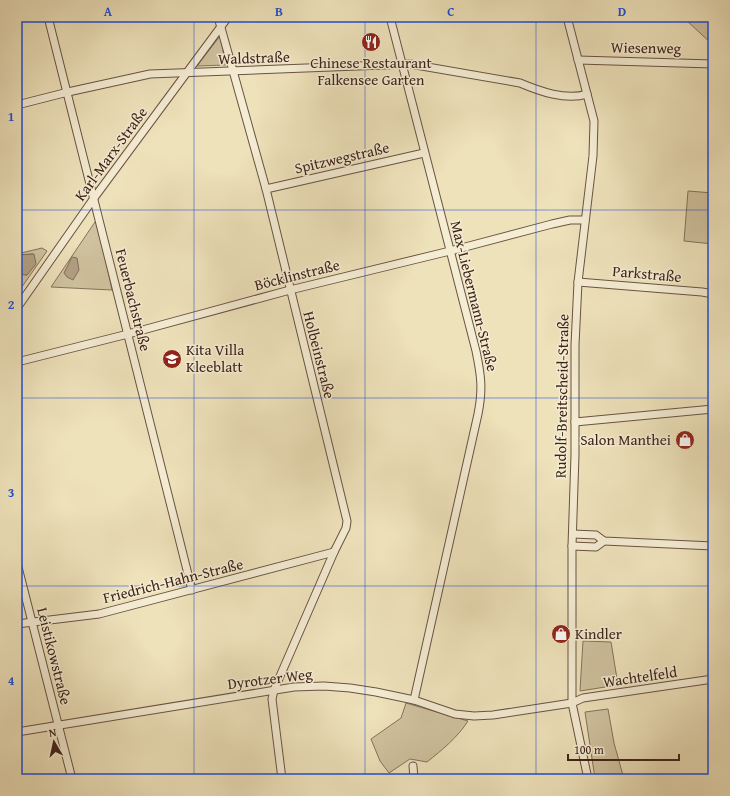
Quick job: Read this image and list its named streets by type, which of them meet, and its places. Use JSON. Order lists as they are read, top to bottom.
{
  "streets": {
    "street": [
      "Wiesenweg",
      "Waldstraße",
      "Karl-Marx-Straße",
      "Spitzwegstraße",
      "Parkstraße",
      "Böcklinstraße",
      "Max-Liebermann-Straße",
      "Feuerbachstraße",
      "Holbeinstraße",
      "Rudolf-Breitscheid-Straße",
      "Friedrich-Hahn-Straße",
      "Leistikowstraße",
      "Wachtelfeld",
      "Dyrotzer Weg"
    ]
  },
  "crossings": [
    ["Wiesenweg", "Rudolf-Breitscheid-Straße"],
    ["Waldstraße", "Karl-Marx-Straße"],
    ["Waldstraße", "Max-Liebermann-Straße"],
    ["Waldstraße", "Feuerbachstraße"],
    ["Waldstraße", "Holbeinstraße"],
    ["Waldstraße", "Rudolf-Breitscheid-Straße"],
    ["Karl-Marx-Straße", "Feuerbachstraße"],
    ["Karl-Marx-Straße", "Holbeinstraße"],
    ["Spitzwegstraße", "Max-Liebermann-Straße"],
    ["Spitzwegstraße", "Holbeinstraße"],
    ["Parkstraße", "Rudolf-Breitscheid-Straße"],
    ["Böcklinstraße", "Max-Liebermann-Straße"],
    ["Böcklinstraße", "Feuerbachstraße"],
    ["Böcklinstraße", "Holbeinstraße"],
    ["Böcklinstraße", "Rudolf-Breitscheid-Straße"],
    ["Max-Liebermann-Straße", "Dyrotzer Weg"],
    ["Feuerbachstraße", "Friedrich-Hahn-Straße"],
    ["Holbeinstraße", "Friedrich-Hahn-Straße"],
    ["Holbeinstraße", "Dyrotzer Weg"],
    ["Rudolf-Breitscheid-Straße", "Wachtelfeld"],
    ["Rudolf-Breitscheid-Straße", "Dyrotzer Weg"],
    ["Friedrich-Hahn-Straße", "Leistikowstraße"],
    ["Leistikowstraße", "Dyrotzer Weg"],
    ["Wachtelfeld", "Dyrotzer Weg"]
  ],
  "places": {
    "restaurant": ["Chinese Restaurant Falkensee Garten"],
    "school or university": ["Kita Villa Kleeblatt"],
    "shop": ["Salon Manthei", "Kindler"]
  },
  "scale_bar": "100 m",
  "north": "top",
  "grid": {
    "columns": [
      "A",
      "B",
      "C",
      "D"
    ],
    "rows": [
      "1",
      "2",
      "3",
      "4"
    ]
  }
}
